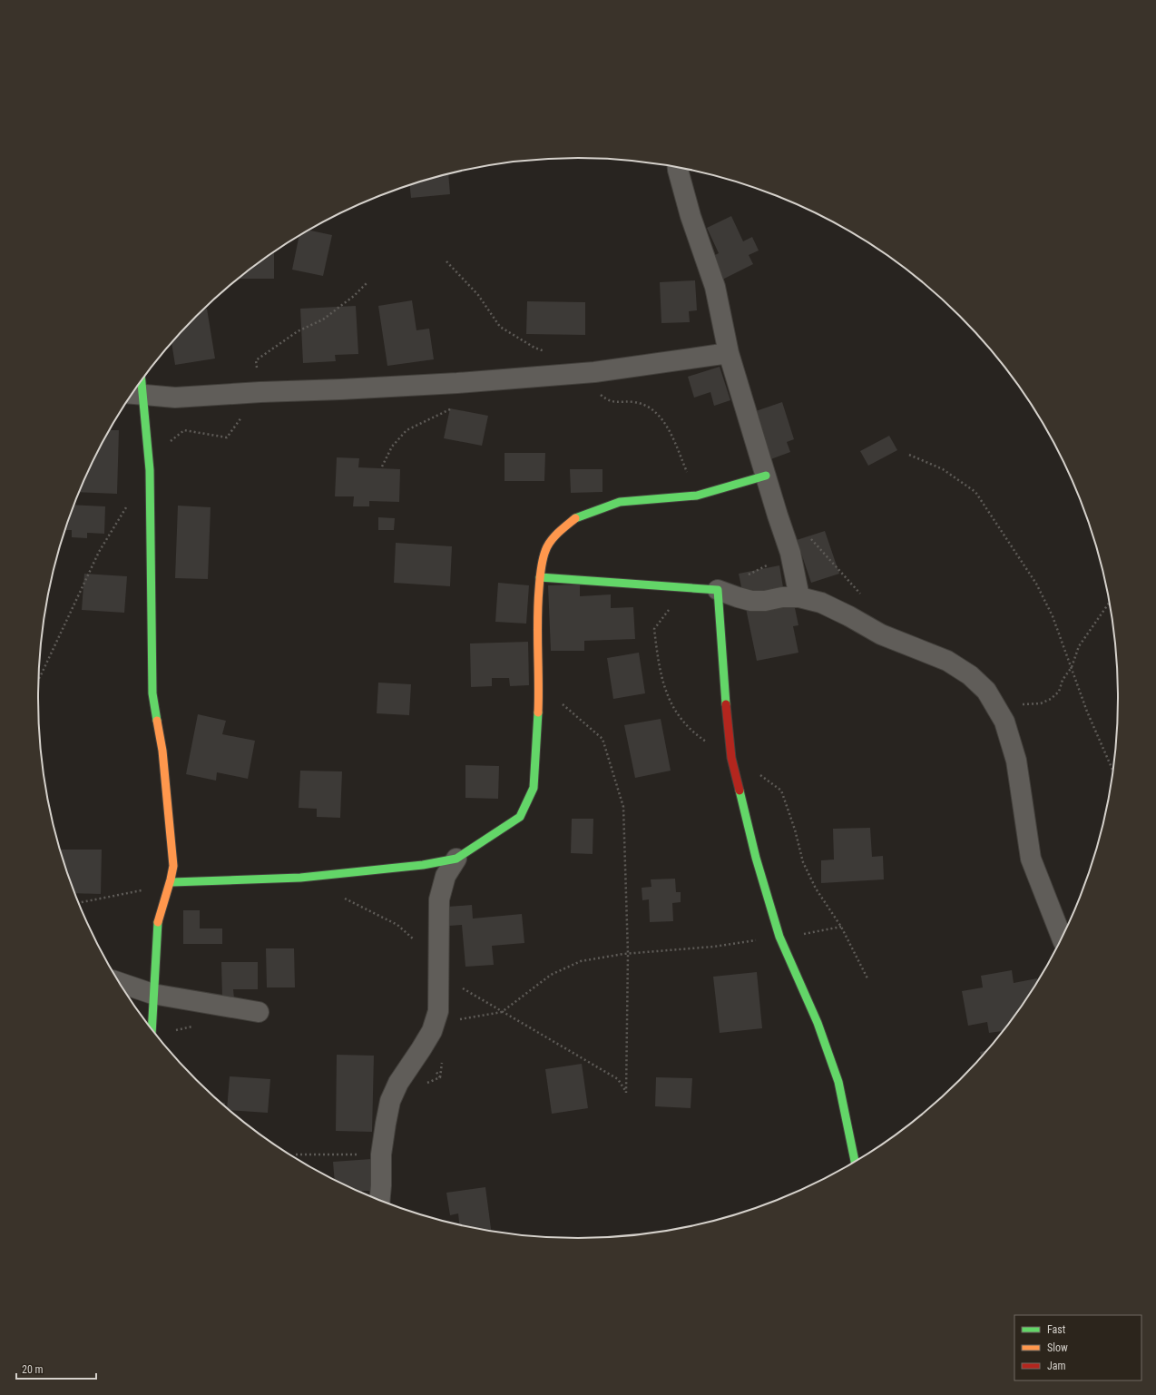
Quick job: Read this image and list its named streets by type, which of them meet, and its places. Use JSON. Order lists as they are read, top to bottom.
{
  "legend": ["Fast", "Slow", "Jam"],
  "scale_bar": "20 m"
}
